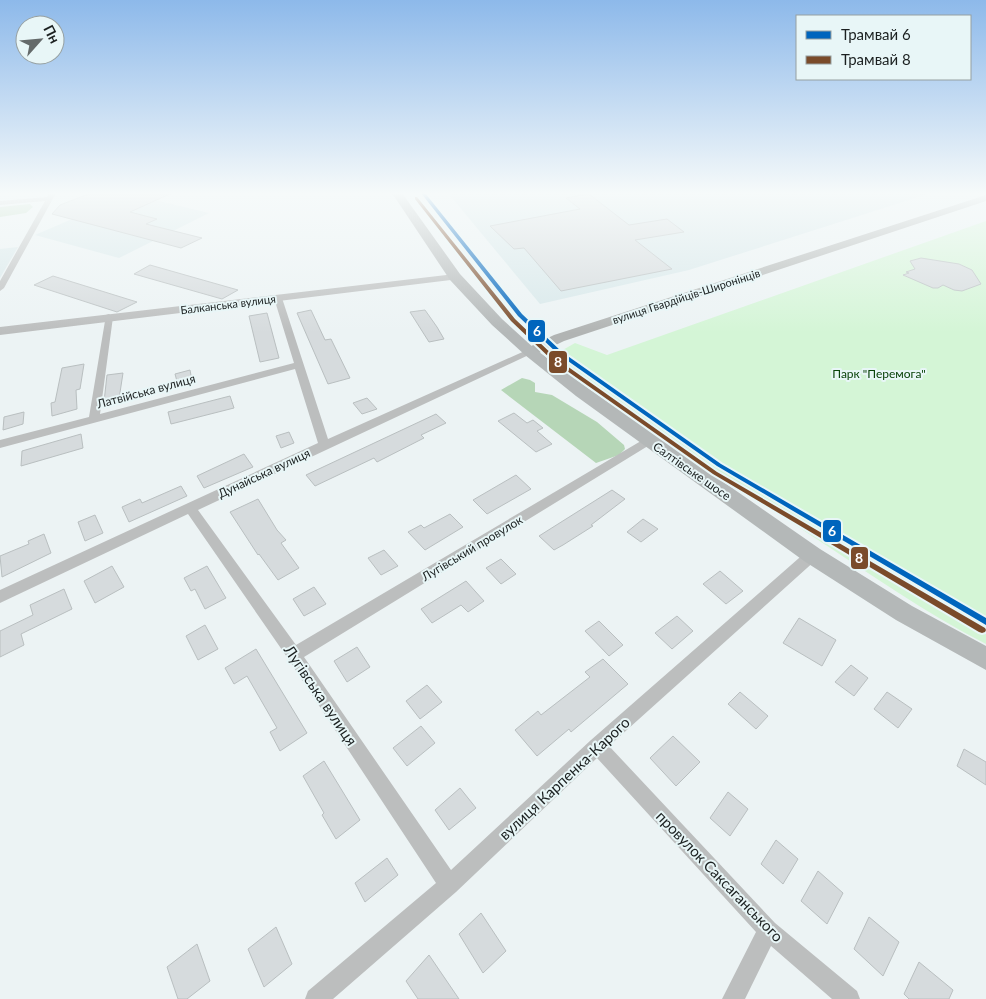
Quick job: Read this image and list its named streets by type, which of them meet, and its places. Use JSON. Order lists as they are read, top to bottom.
{
  "streets": {
    "main road": ["вулиця Гвардійців-Широнінців", "Салтівське шосе"],
    "street": [
      "Балканська вулиця",
      "Латвійська вулиця",
      "Дунайська вулиця",
      "Лугівський провулок",
      "Лугівська вулиця",
      "вулиця Карпенка-Карого",
      "провулок Саксаганського"
    ]
  },
  "crossings": [
    ["вулиця Гвардійців-Широнінців", "Салтівське шосе"],
    ["вулиця Гвардійців-Широнінців", "Дунайська вулиця"],
    ["Балканська вулиця", "Салтівське шосе"],
    ["Салтівське шосе", "Дунайська вулиця"],
    ["Салтівське шосе", "Лугівський провулок"],
    ["Салтівське шосе", "вулиця Карпенка-Карого"],
    ["Дунайська вулиця", "Лугівська вулиця"],
    ["Лугівський провулок", "Лугівська вулиця"],
    ["Лугівська вулиця", "вулиця Карпенка-Карого"],
    ["вулиця Карпенка-Карого", "провулок Саксаганського"]
  ],
  "parks": ["Парк \"Перемога\""],
  "lines": ["tram line 6", "tram line 8"],
  "legend": ["Трамвай 6", "Трамвай 8"],
  "north": "top right"
}
